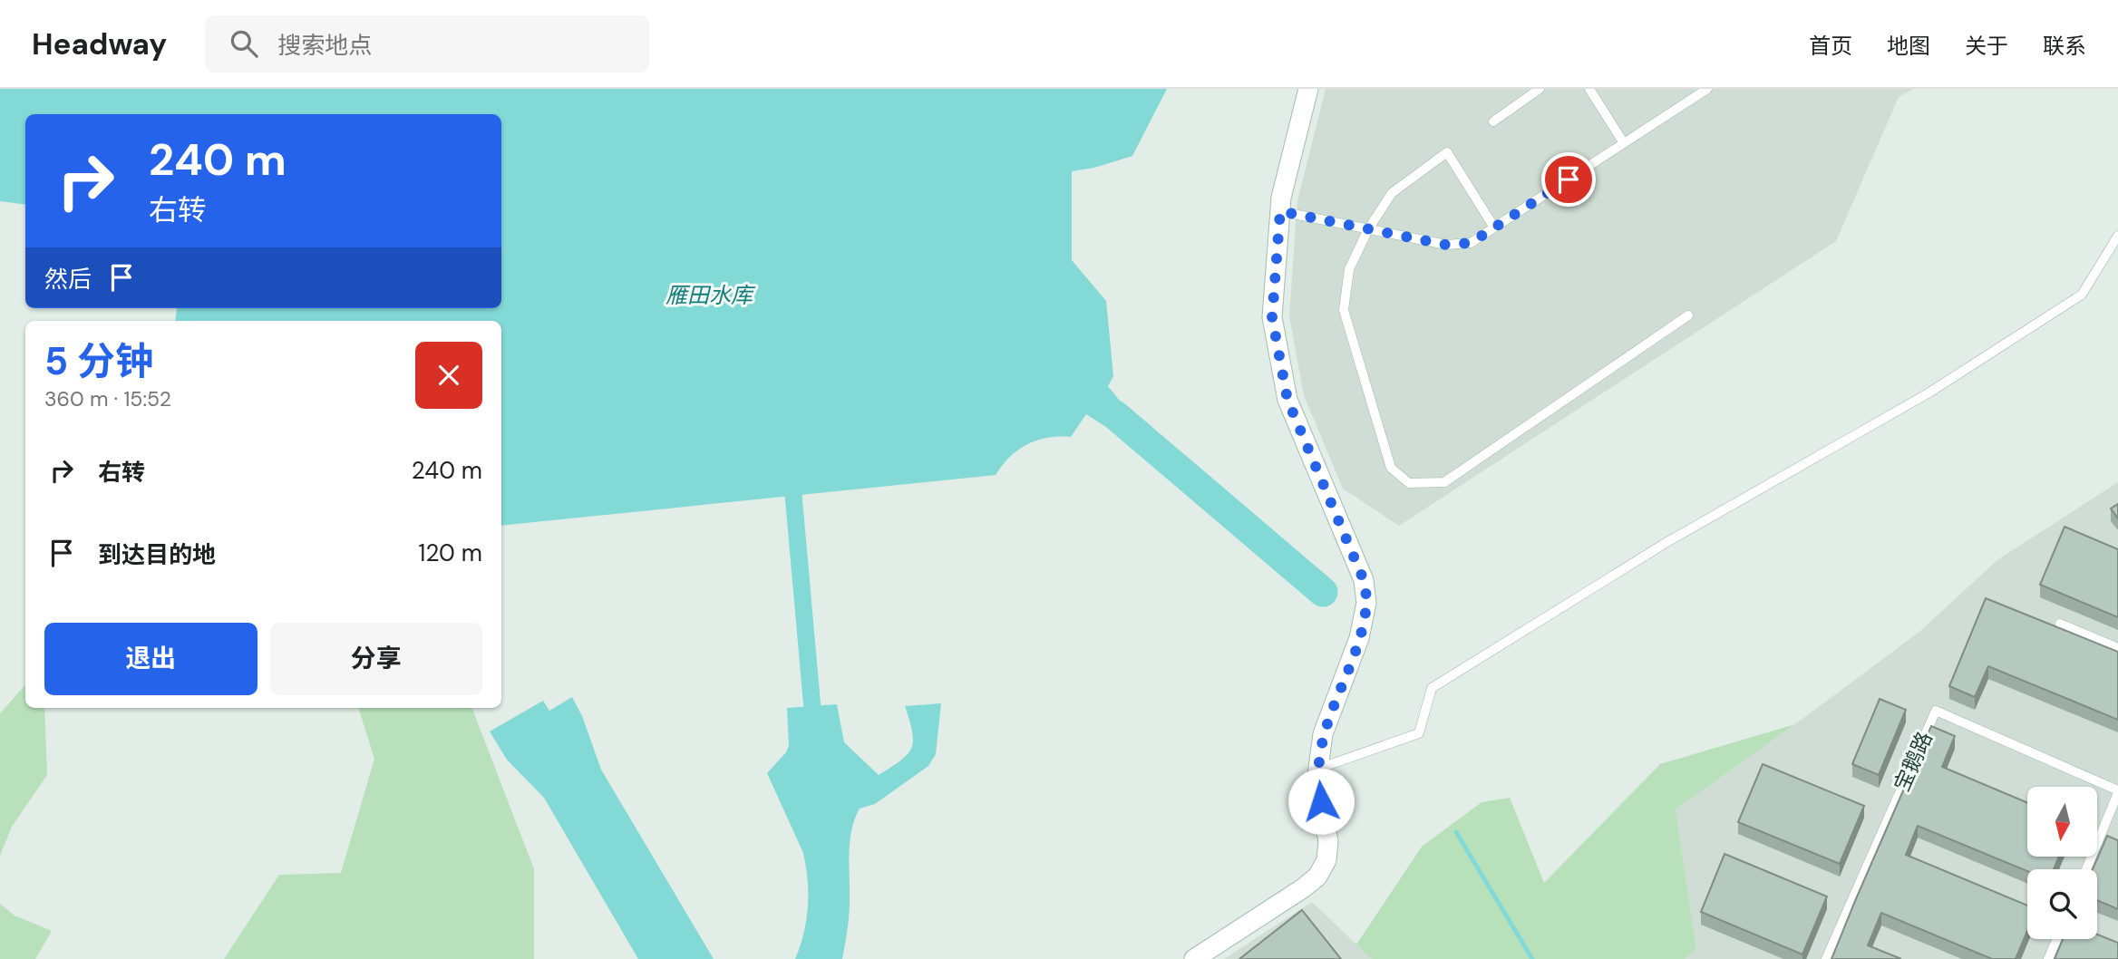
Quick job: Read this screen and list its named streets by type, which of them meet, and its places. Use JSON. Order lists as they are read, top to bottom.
{
  "streets": {
    "lane": ["宝鹅路"]
  },
  "water": ["雁田水库"],
  "north": "bottom",
  "page": {
    "header": "Headway",
    "search": "搜索地点",
    "nav": [
      "首页",
      "地图",
      "关于",
      "联系"
    ],
    "turn": ["240 m", "右转"],
    "then": "然后",
    "heading": ["5 分钟", "360 m · 15:52"],
    "list": [
      {
        "name": "右转",
        "value": "240 m"
      },
      {
        "name": "到达目的地",
        "value": "120 m"
      }
    ],
    "buttons": ["退出", "分享"]
  }
}
